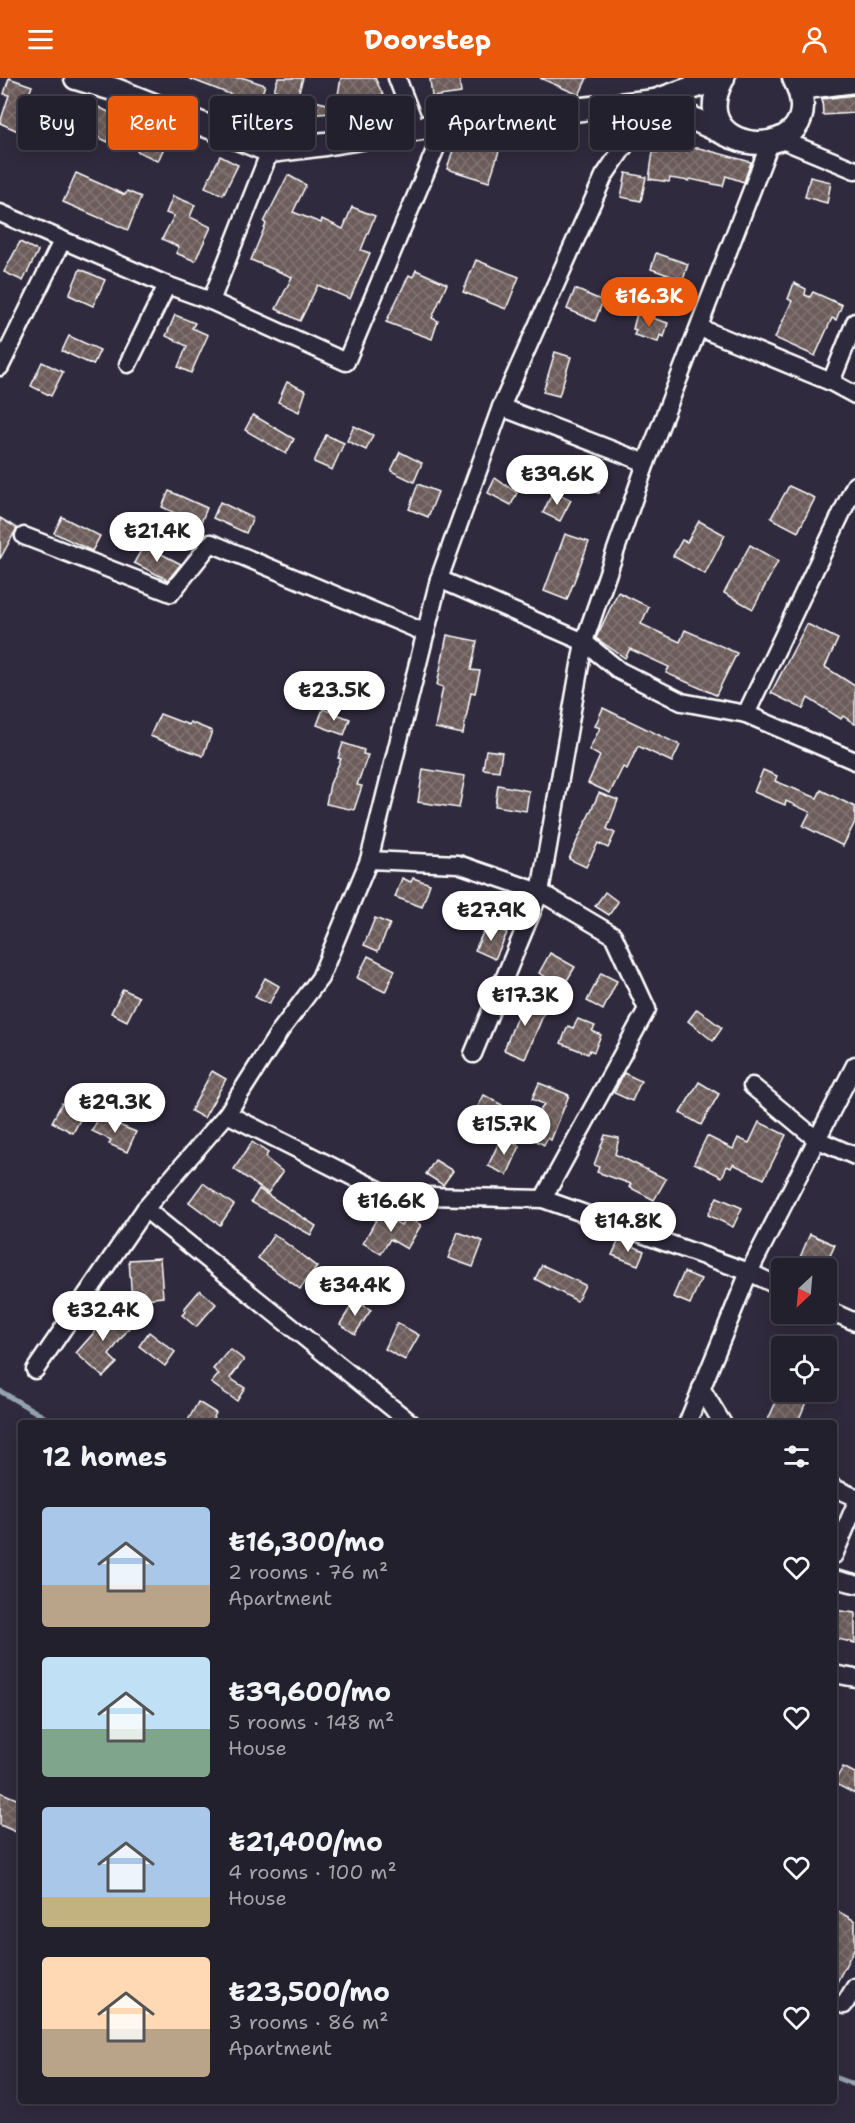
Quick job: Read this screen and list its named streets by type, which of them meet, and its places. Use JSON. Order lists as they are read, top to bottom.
{
  "north": "bottom left",
  "page": {
    "header": "Doorstep",
    "chip": [
      "Buy",
      "Rent",
      "Filters",
      "New",
      "Apartment",
      "House"
    ],
    "price": [
      "₺16.3K",
      "₺39.6K",
      "₺21.4K",
      "₺23.5K",
      "₺27.9K",
      "₺17.3K",
      "₺29.3K",
      "₺15.7K",
      "₺16.6K",
      "₺14.8K",
      "₺34.4K",
      "₺32.4K"
    ],
    "heading": "12 homes",
    "list": [
      {
        "name": "₺16,300/mo",
        "note": "2 rooms · 76 m² · Apartment"
      },
      {
        "name": "₺39,600/mo",
        "note": "5 rooms · 148 m² · House"
      },
      {
        "name": "₺21,400/mo",
        "note": "4 rooms · 100 m² · House"
      },
      {
        "name": "₺23,500/mo",
        "note": "3 rooms · 86 m² · Apartment"
      }
    ]
  }
}
